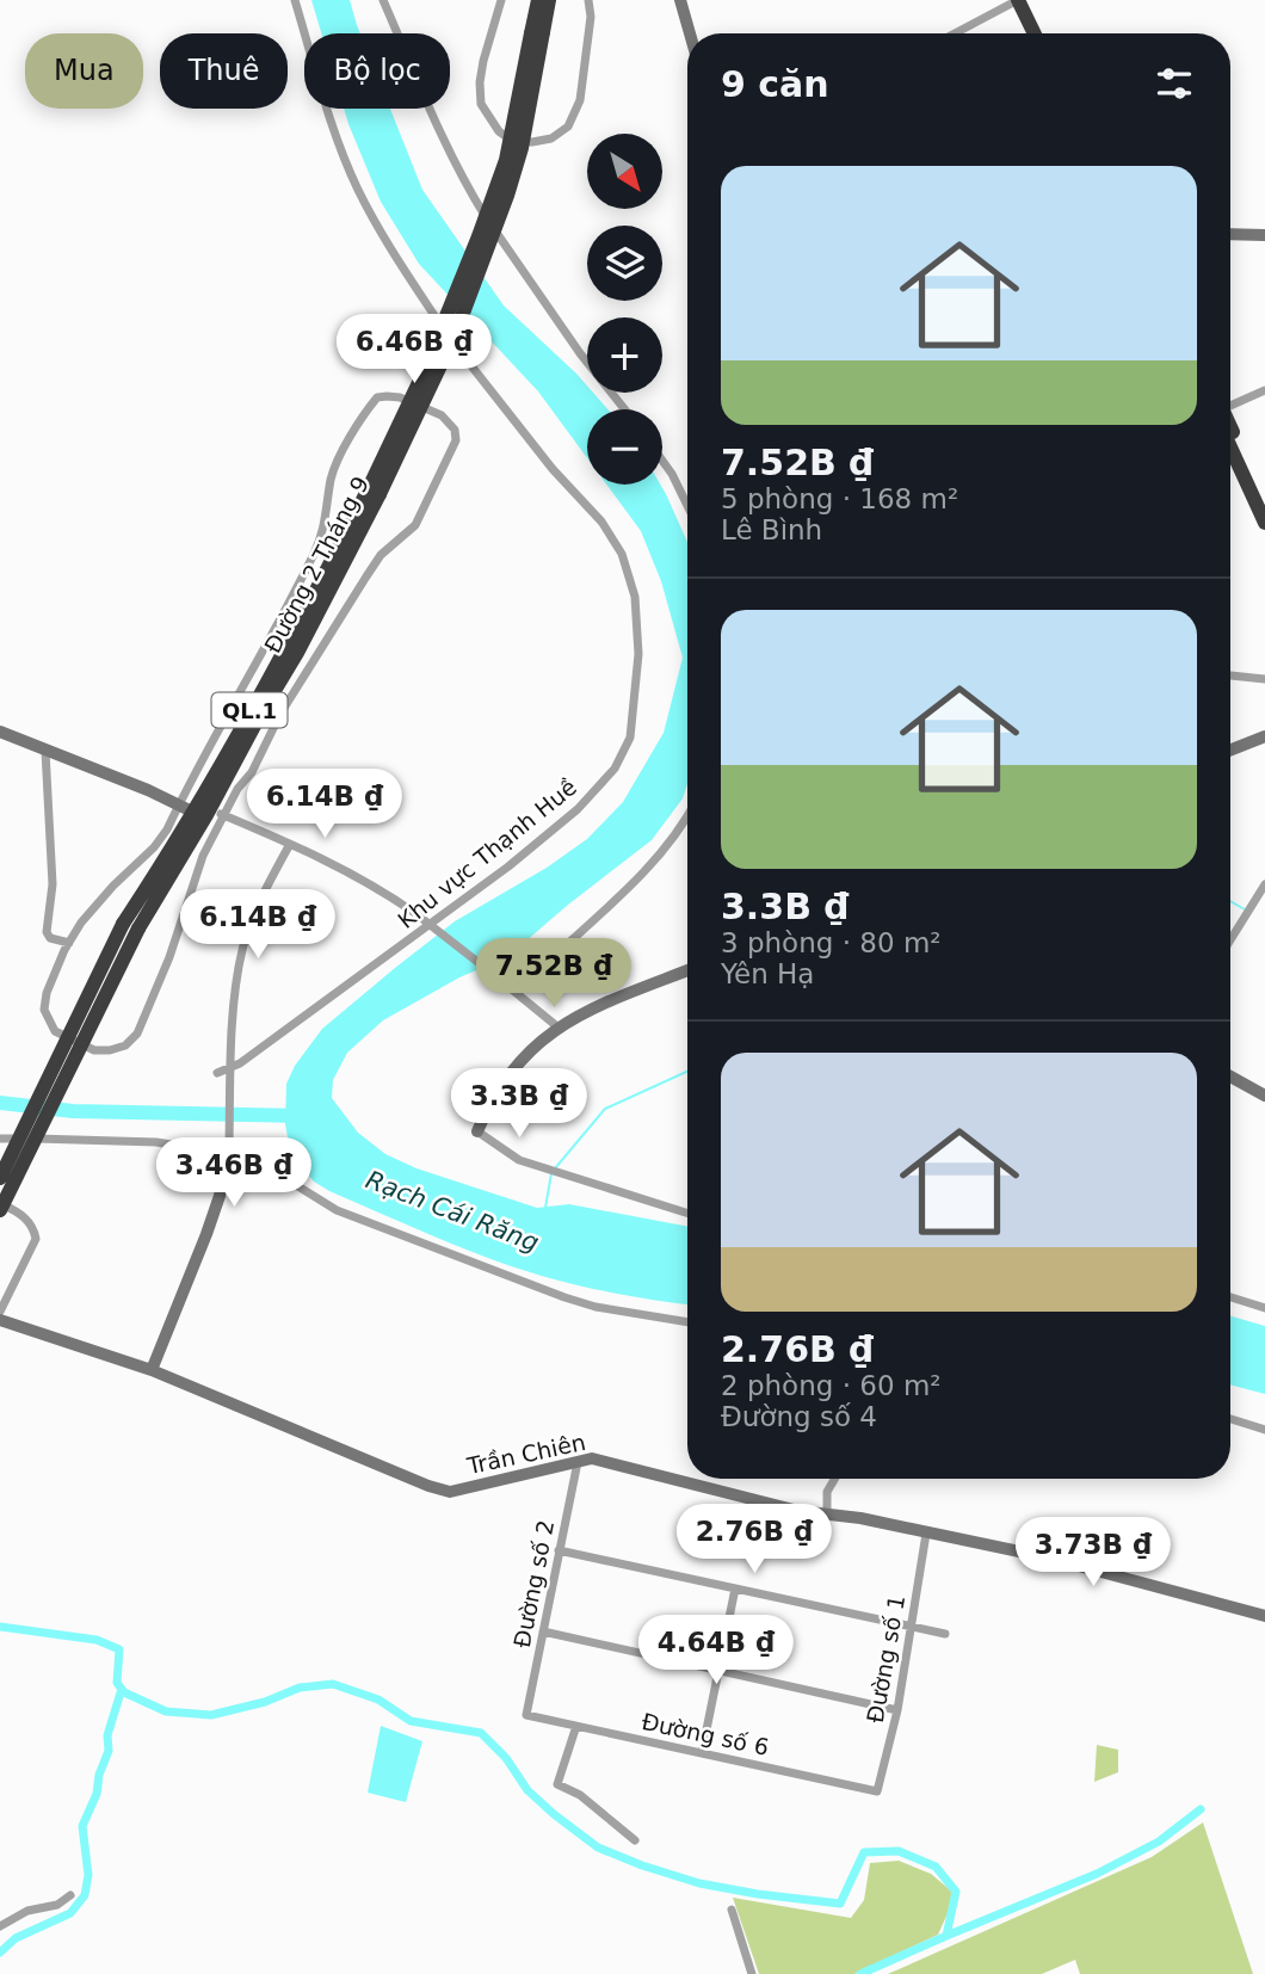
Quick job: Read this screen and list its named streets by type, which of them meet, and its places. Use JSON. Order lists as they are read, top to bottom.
{
  "streets": {
    "highway": ["Đường 2 Tháng 9", "QL.1"],
    "street": [
      "Khu vực Thạnh Huề",
      "Trần Chiên",
      "Đường số 2",
      "Đường số 1",
      "Đường số 6"
    ]
  },
  "crossings": [
    ["Trần Chiên", "Đường số 2"],
    ["Trần Chiên", "Đường số 1"],
    ["Đường số 2", "Đường số 6"],
    ["Đường số 1", "Đường số 6"]
  ],
  "water": ["Rạch Cái Răng"],
  "north": "bottom right",
  "page": {
    "chip": ["Mua", "Thuê", "Bộ lọc"],
    "heading": "9 căn",
    "map_buttons": ["+", "−"],
    "list": [
      {
        "name": "7.52B ₫",
        "note": "5 phòng · 168 m² · Lê Bình"
      },
      {
        "name": "3.3B ₫",
        "note": "3 phòng · 80 m² · Yên Hạ"
      },
      {
        "name": "2.76B ₫",
        "note": "2 phòng · 60 m² · Đường số 4"
      }
    ],
    "price": [
      "6.46B ₫",
      "6.14B ₫",
      "6.14B ₫",
      "7.52B ₫",
      "3.3B ₫",
      "3.46B ₫",
      "2.76B ₫",
      "3.73B ₫",
      "4.64B ₫"
    ]
  }
}
